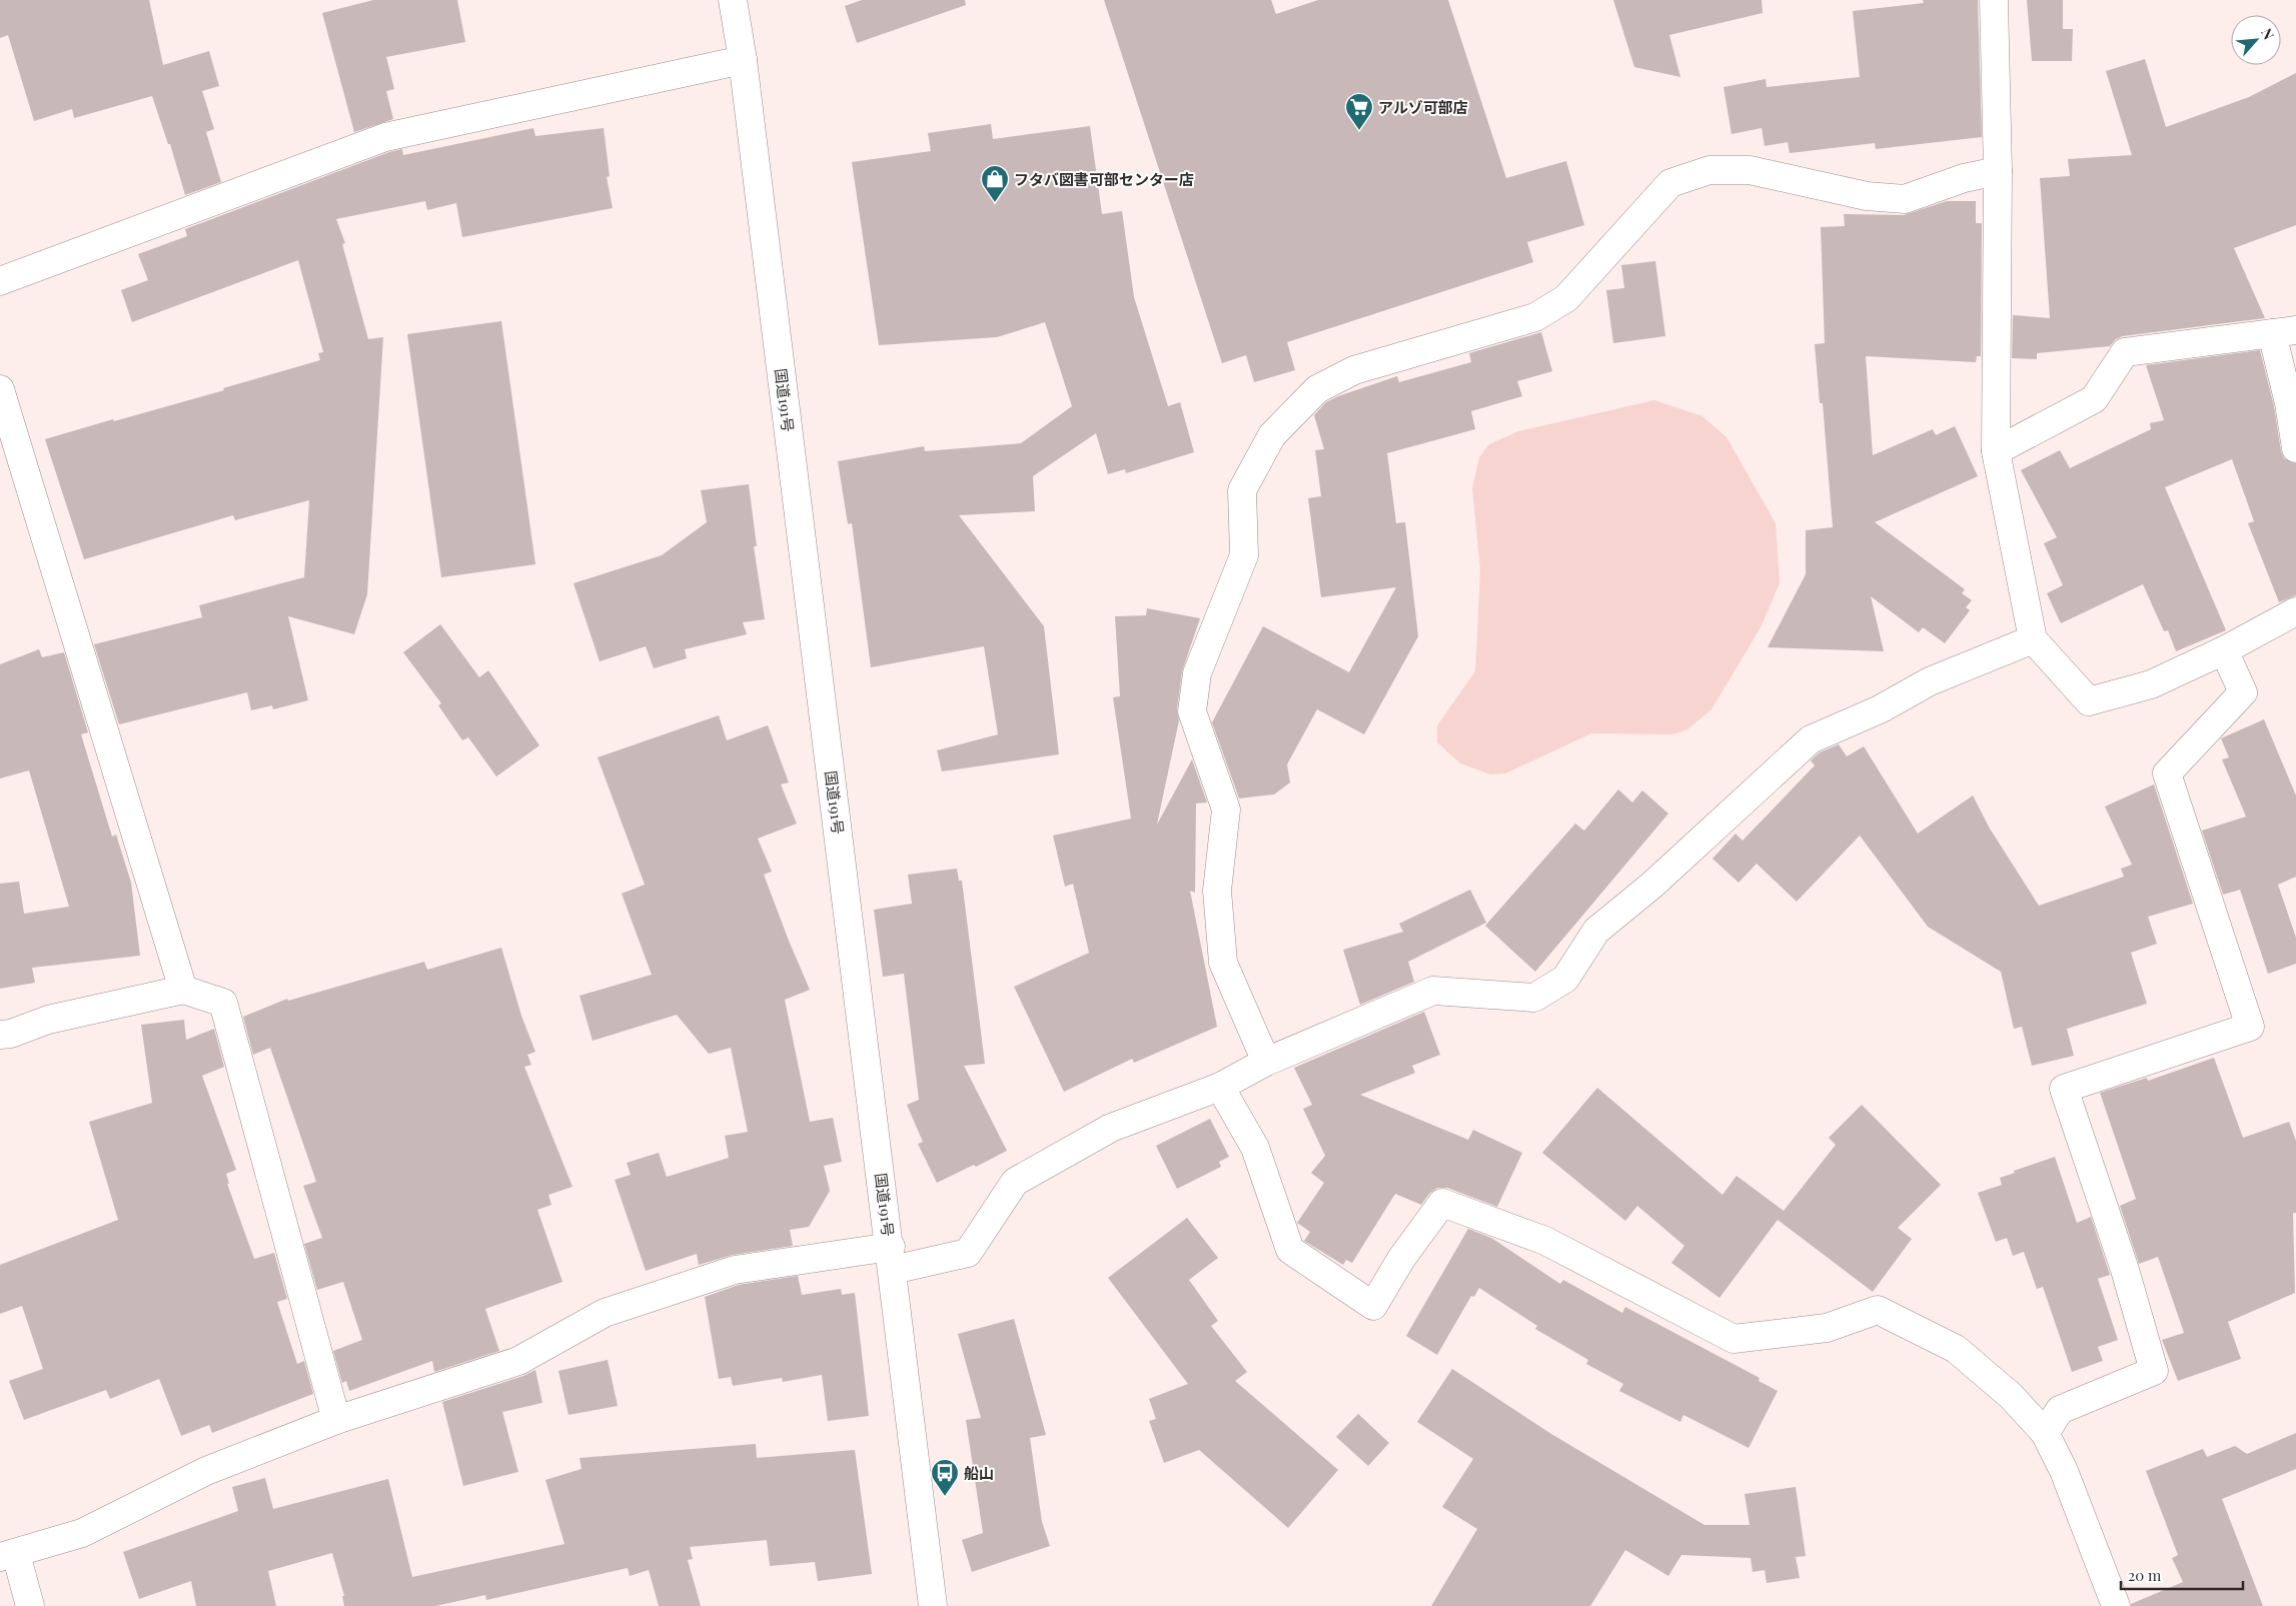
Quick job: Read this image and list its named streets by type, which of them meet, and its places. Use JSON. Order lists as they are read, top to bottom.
{
  "streets": {
    "main road": ["国道191号"]
  },
  "places": {
    "supermarket": ["アルゾ可部店"],
    "shop": ["フタバ図書可部センター店"],
    "bus stop": ["船山"]
  },
  "scale_bar": "20 m",
  "north": "top right"
}
